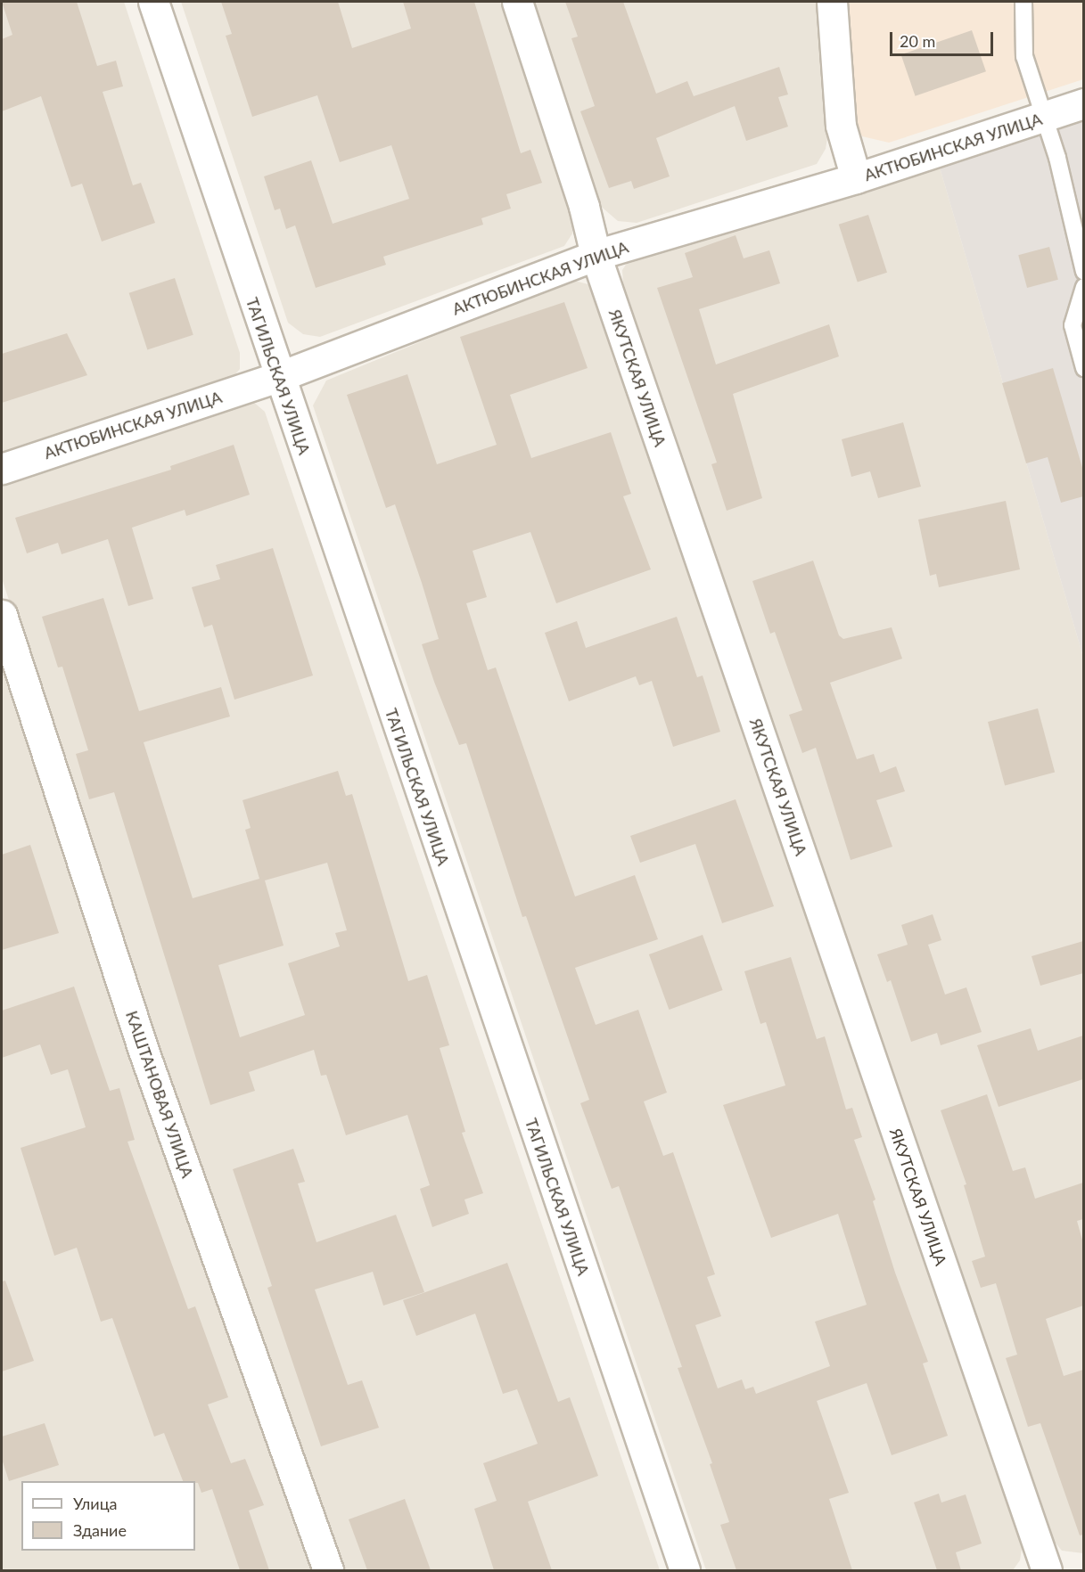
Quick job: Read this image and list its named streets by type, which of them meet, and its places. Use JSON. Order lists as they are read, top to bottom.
{
  "streets": {
    "street": [
      "АКТЮБИНСКАЯ УЛИЦА",
      "ТАГИЛЬСКАЯ УЛИЦА",
      "ЯКУТСКАЯ УЛИЦА",
      "КАШТАНОВАЯ УЛИЦА"
    ]
  },
  "crossings": [
    ["АКТЮБИНСКАЯ УЛИЦА", "ТАГИЛЬСКАЯ УЛИЦА"],
    ["АКТЮБИНСКАЯ УЛИЦА", "ЯКУТСКАЯ УЛИЦА"]
  ],
  "legend": ["Улица", "Здание"],
  "scale_bar": "20 m"
}
